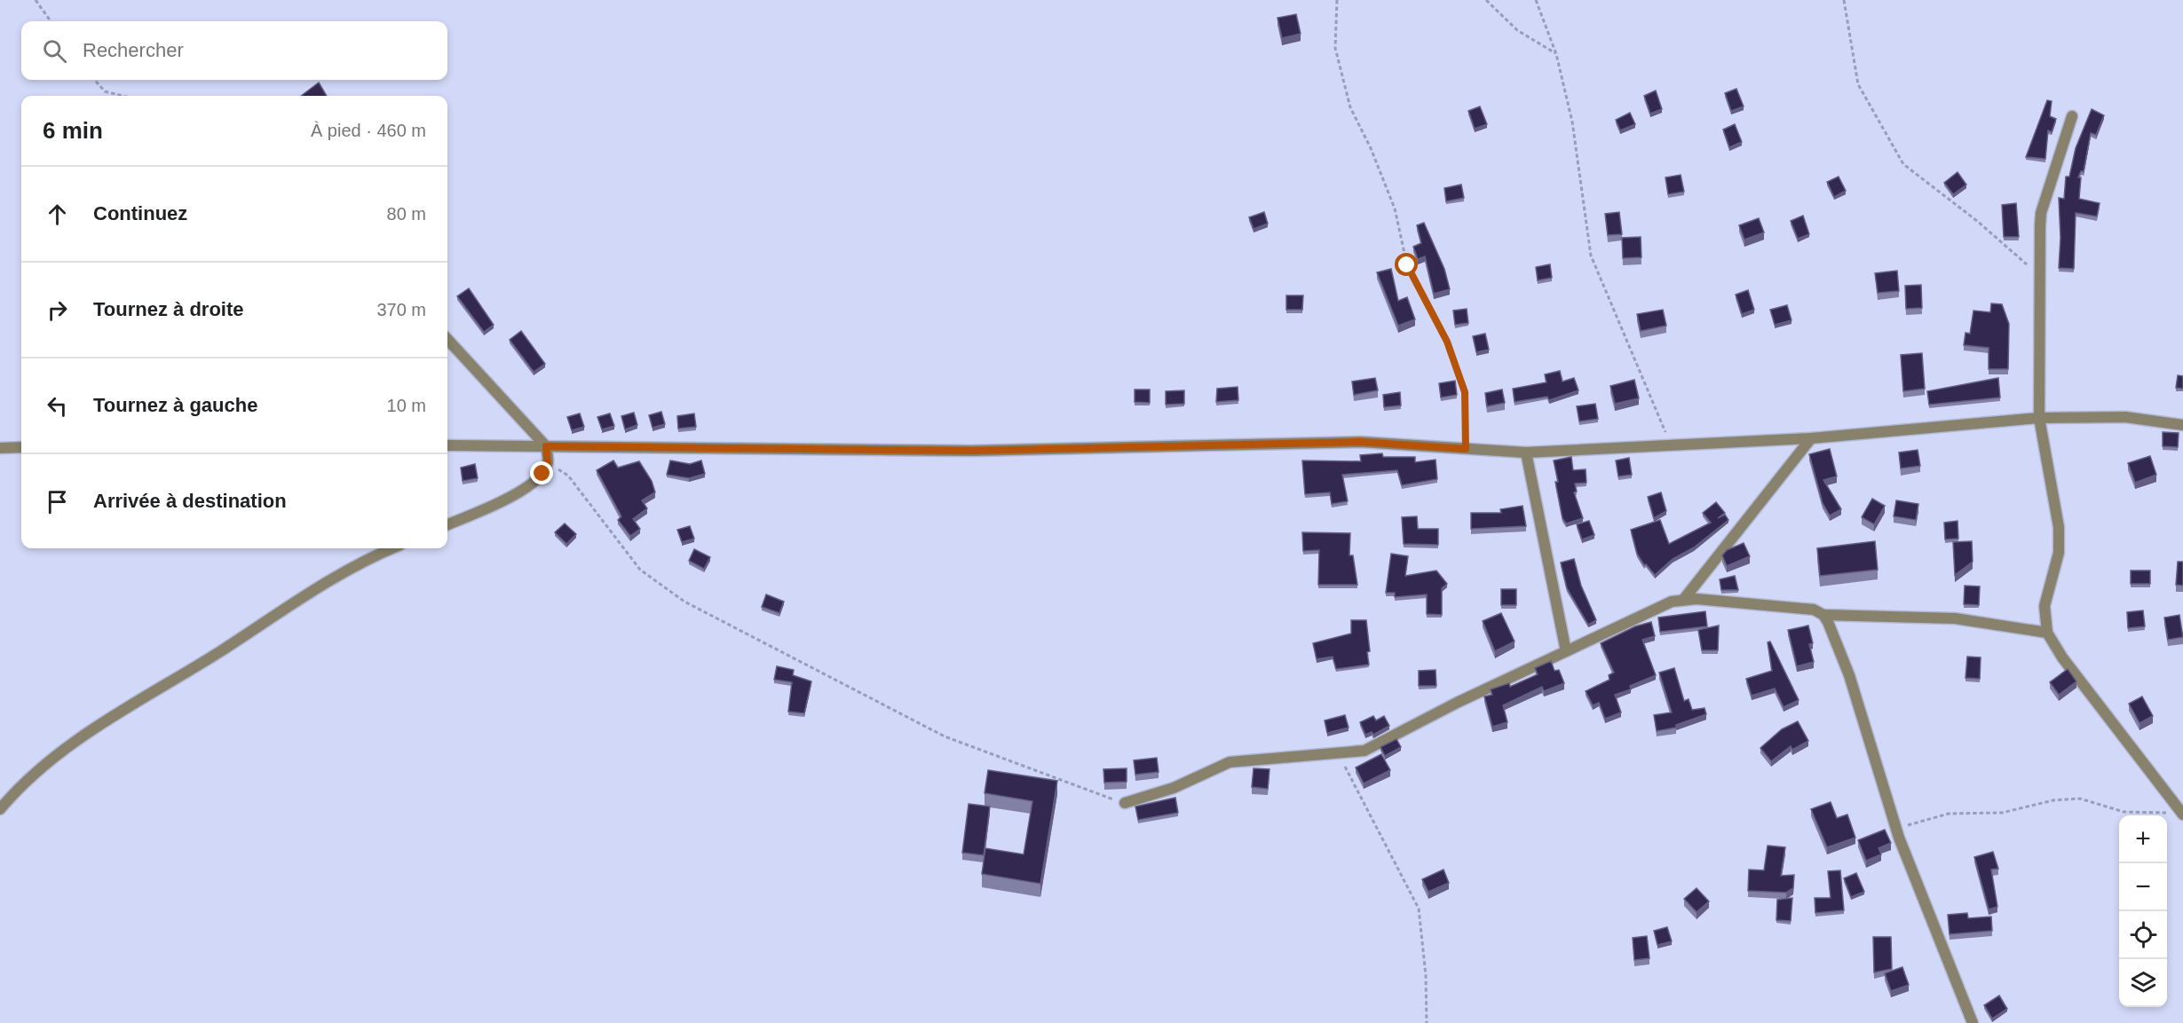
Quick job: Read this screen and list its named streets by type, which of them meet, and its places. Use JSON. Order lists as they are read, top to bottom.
{
  "page": {
    "search": "Rechercher",
    "heading": ["6 min", "À pied · 460 m"],
    "list": [
      ["Continuez", "80 m"],
      ["Tournez à droite", "370 m"],
      ["Tournez à gauche", "10 m"],
      "Arrivée à destination"
    ],
    "map_buttons": ["+", "−"]
  }
}
